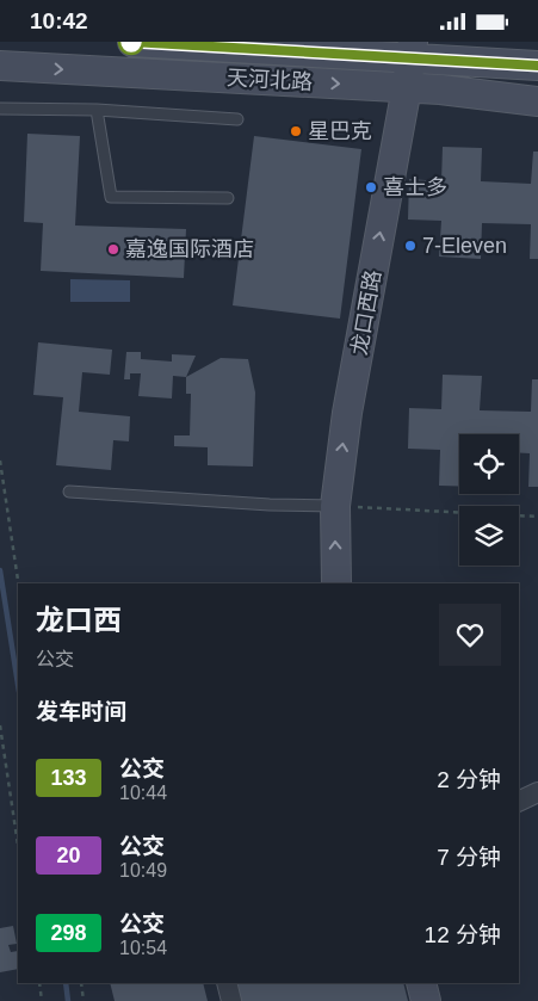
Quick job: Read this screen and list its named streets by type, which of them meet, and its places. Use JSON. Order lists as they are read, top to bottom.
{
  "streets": {
    "main road": ["天河北路", "龙口西路"]
  },
  "crossings": [
    ["天河北路", "龙口西路"]
  ],
  "one_way": ["龙口西路"],
  "places": [
    "星巴克",
    "喜士多",
    "7-Eleven",
    "嘉逸国际酒店"
  ],
  "lines": ["bus line 133"],
  "page": {
    "status": "10:42",
    "heading": [
      ["龙口西", "公交"],
      "发车时间"
    ],
    "list": [
      {
        "mark": "133",
        "name": "公交",
        "note": "10:44",
        "value": "2 分钟"
      },
      {
        "mark": "20",
        "name": "公交",
        "note": "10:49",
        "value": "7 分钟"
      },
      {
        "mark": "298",
        "name": "公交",
        "note": "10:54",
        "value": "12 分钟"
      }
    ]
  }
}
